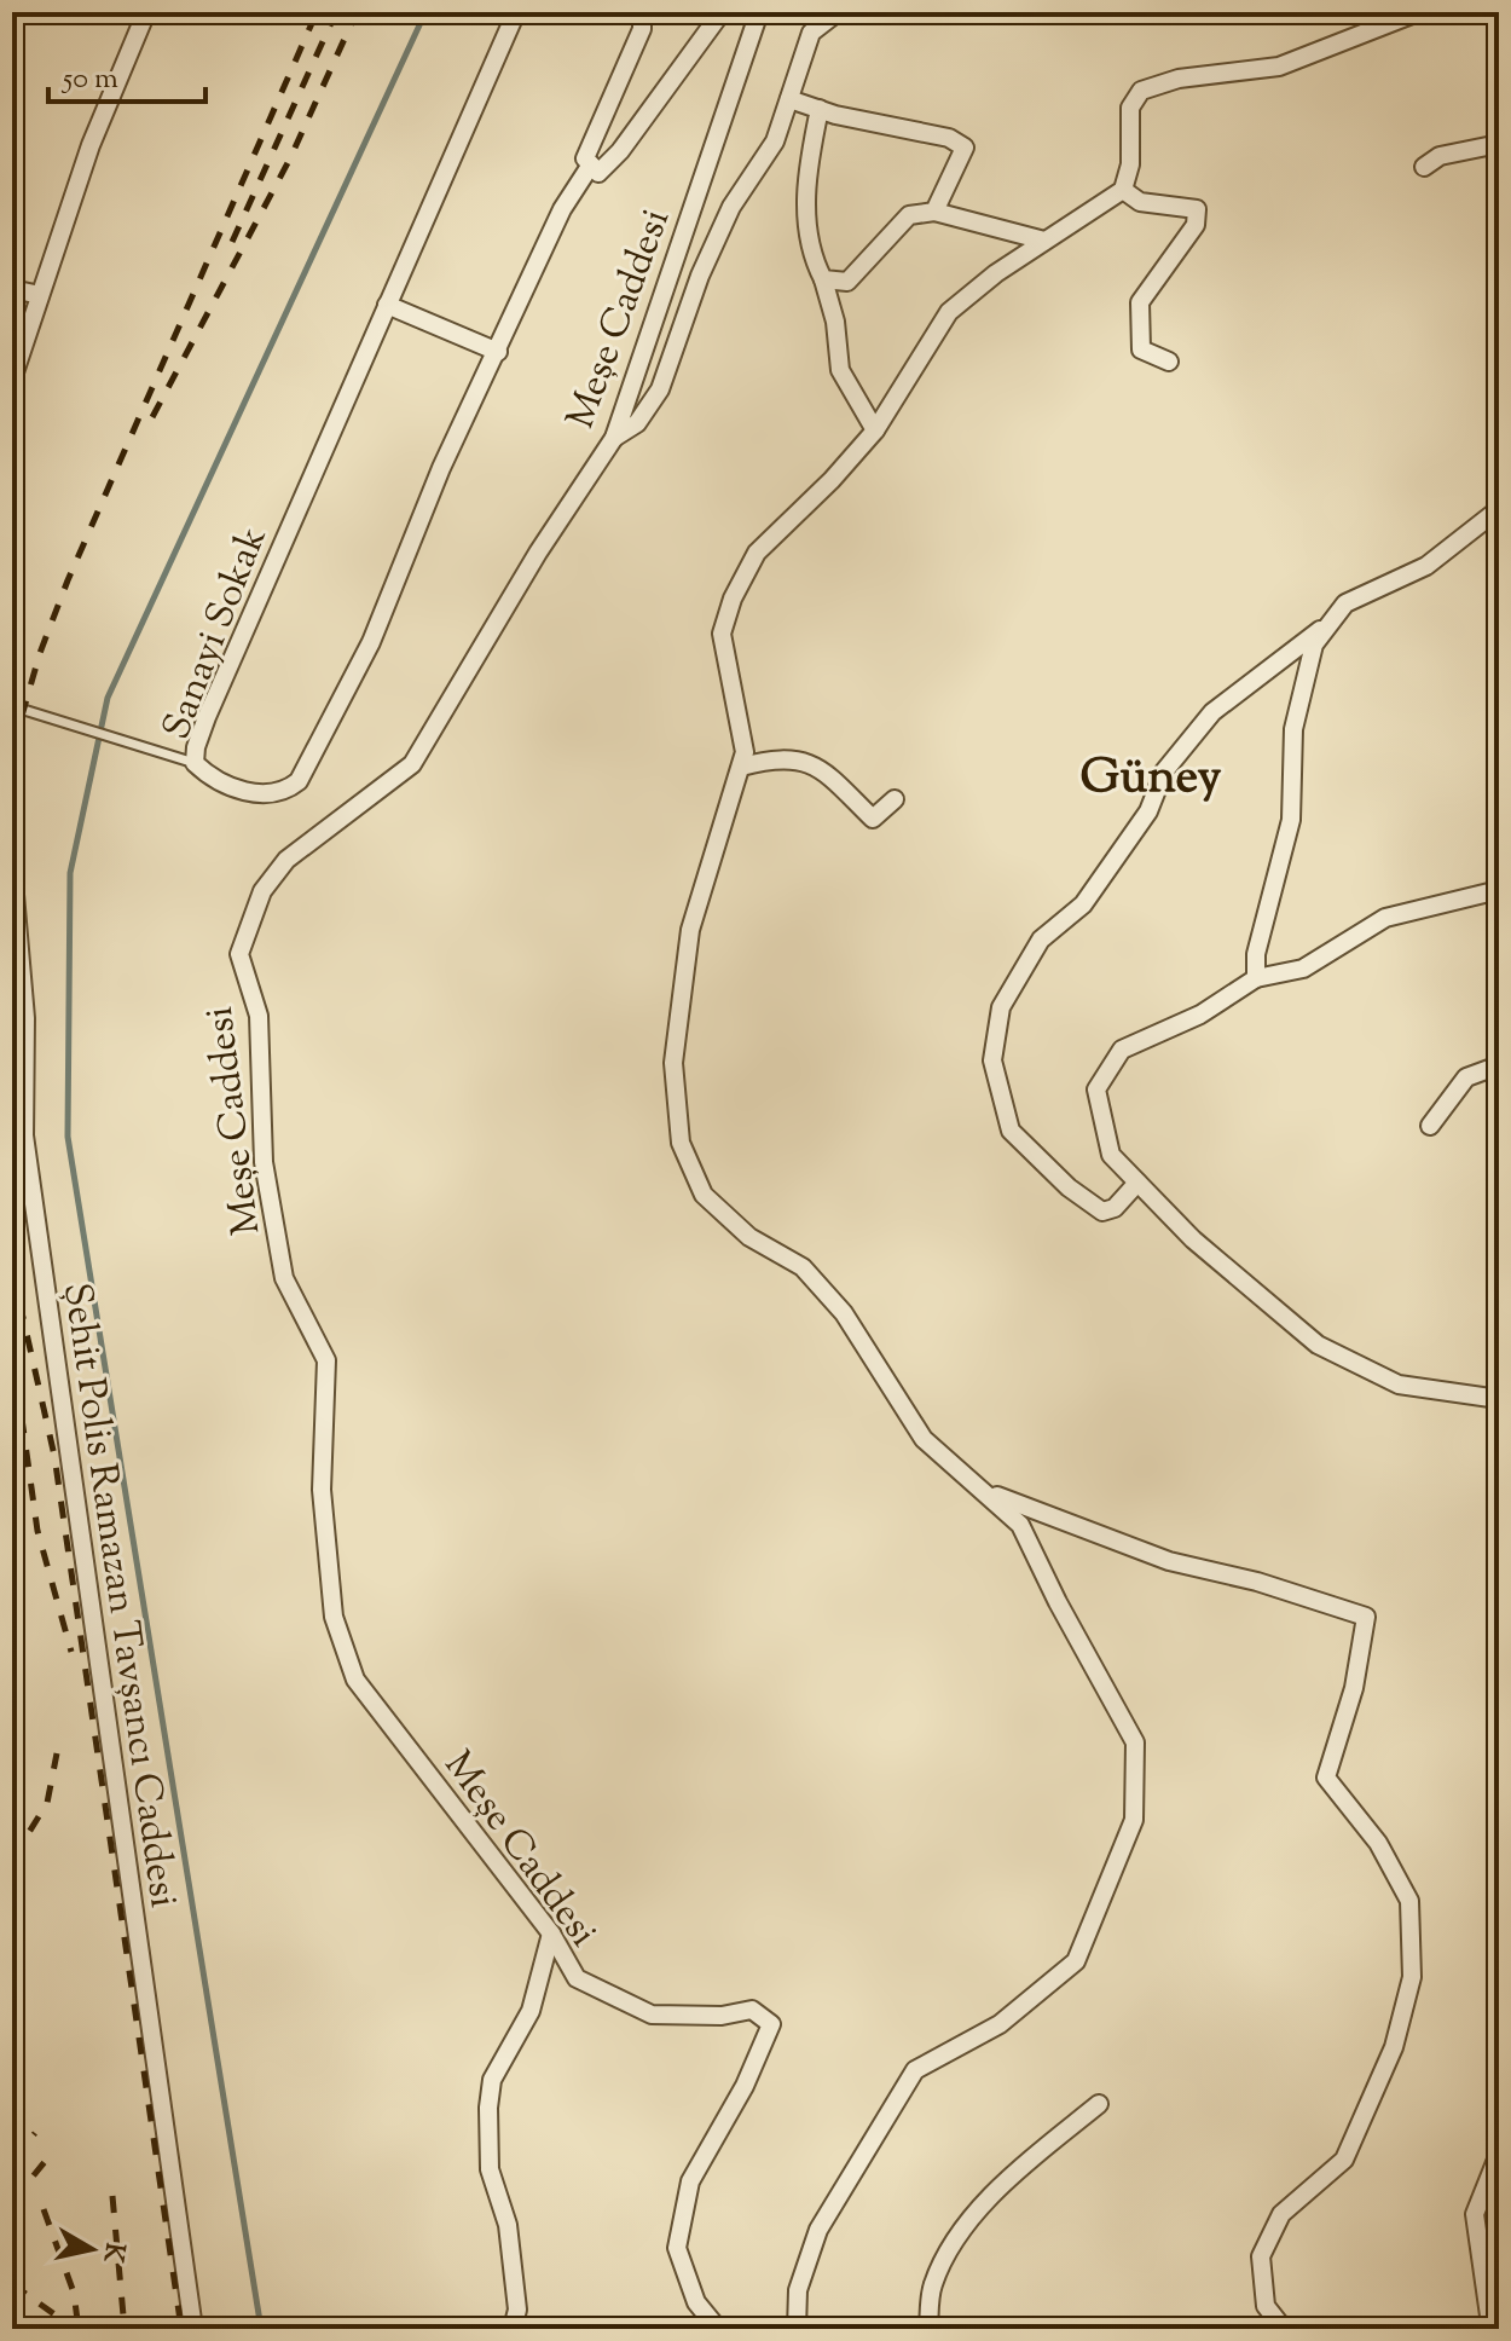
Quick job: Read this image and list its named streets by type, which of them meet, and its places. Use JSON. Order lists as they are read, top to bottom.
{
  "streets": {
    "street": ["Meşe Caddesi", "Sanayi Sokak", "Şehit Polis Ramazan Tavşancı Caddesi"]
  },
  "districts": ["Güney"],
  "scale_bar": "50 m",
  "north": "right"
}
